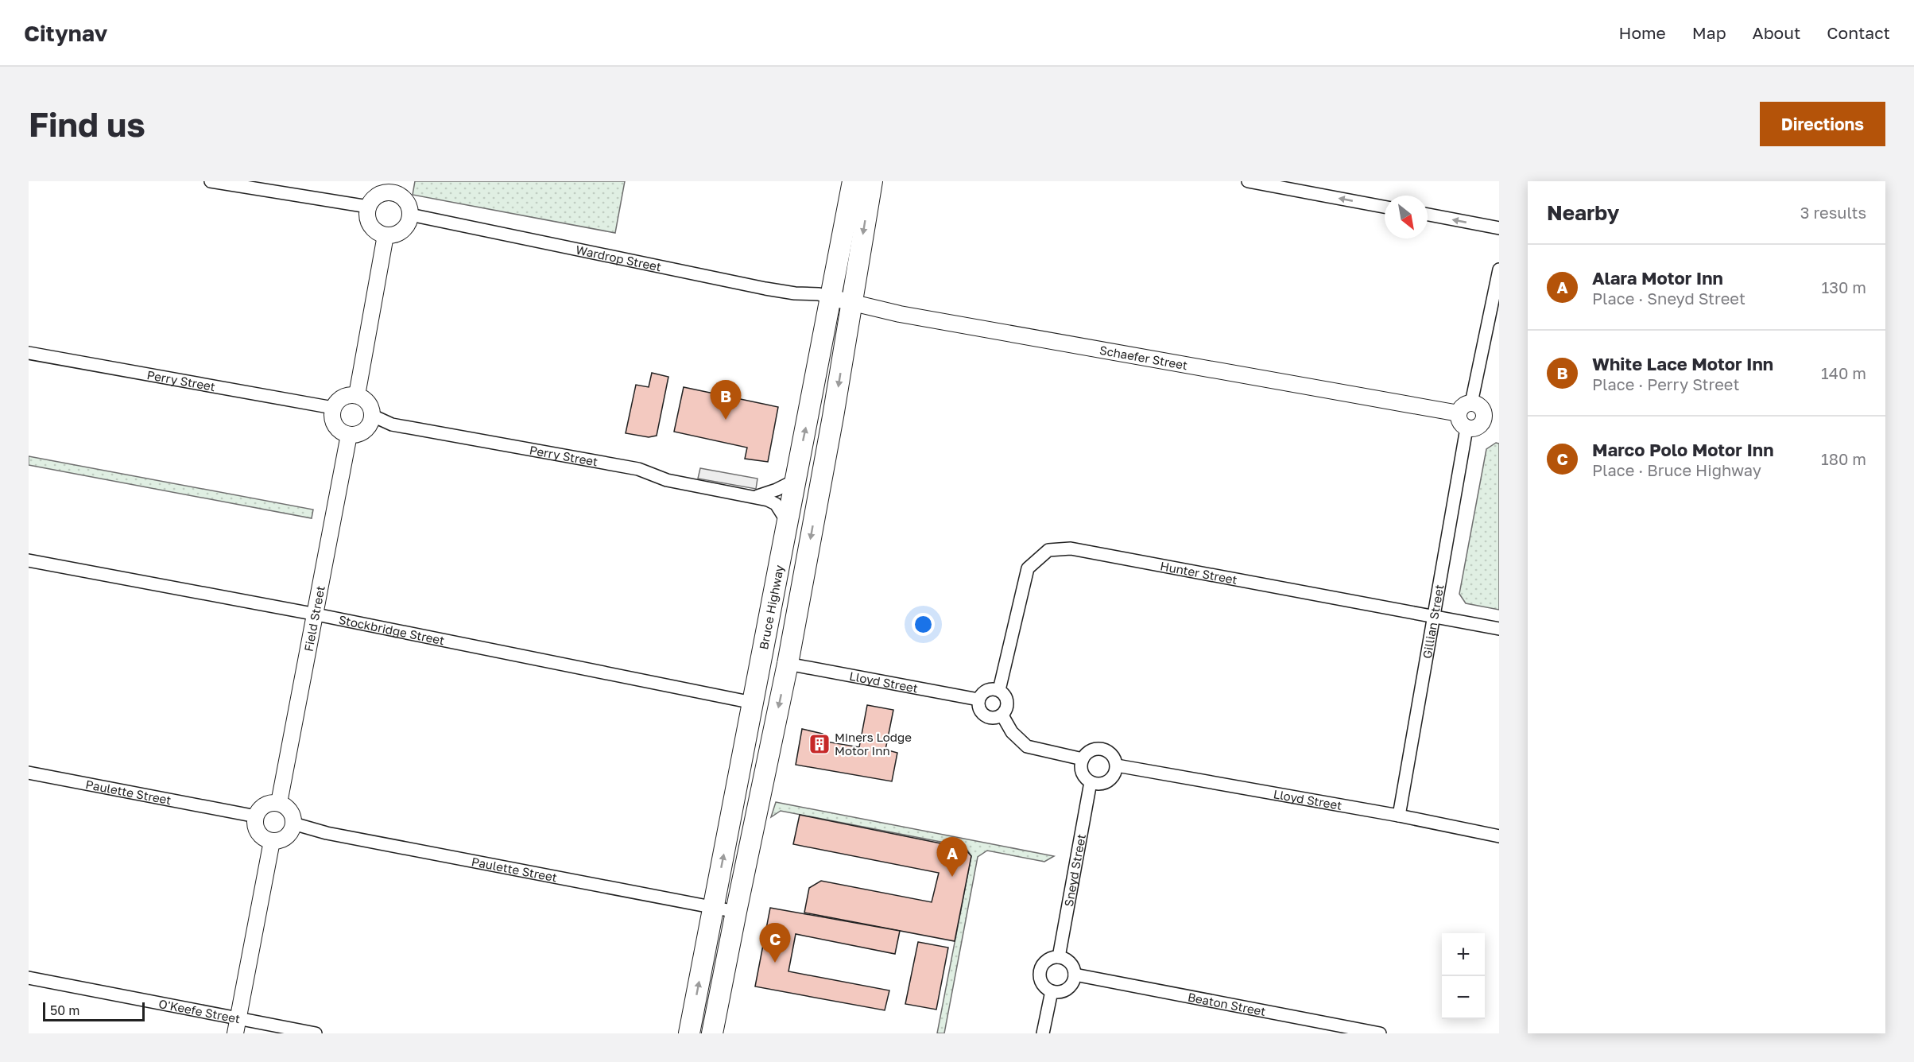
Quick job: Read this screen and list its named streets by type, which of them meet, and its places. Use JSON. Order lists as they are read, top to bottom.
{
  "streets": {
    "highway": ["Bruce Highway"],
    "street": [
      "Wardrop Street",
      "Schaefer Street",
      "Perry Street",
      "Hunter Street",
      "Field Street",
      "Gillian Street",
      "Stockbridge Street",
      "Lloyd Street",
      "Paulette Street",
      "Sneyd Street",
      "Beaton Street",
      "O'Keefe Street"
    ]
  },
  "crossings": [
    ["Wardrop Street", "Schaefer Street"],
    ["Wardrop Street", "Bruce Highway"],
    ["Schaefer Street", "Bruce Highway"],
    ["Schaefer Street", "Gillian Street"],
    ["Perry Street", "Bruce Highway"],
    ["Perry Street", "Field Street"],
    ["Hunter Street", "Gillian Street"],
    ["Hunter Street", "Lloyd Street"],
    ["Bruce Highway", "Stockbridge Street"],
    ["Bruce Highway", "Paulette Street"],
    ["Field Street", "Stockbridge Street"],
    ["Field Street", "Paulette Street"],
    ["Gillian Street", "Lloyd Street"],
    ["Lloyd Street", "Sneyd Street"],
    ["Sneyd Street", "Beaton Street"]
  ],
  "places": {
    "building": ["Miners Lodge Motor Inn"]
  },
  "scale_bar": "50 m",
  "north": "bottom right",
  "page": {
    "header": "Citynav",
    "nav": [
      "Home",
      "Map",
      "About",
      "Contact"
    ],
    "buttons": "Directions",
    "title": "Find us",
    "heading": ["Nearby", "3 results"],
    "list": [
      {
        "mark": "A",
        "name": "Alara Motor Inn",
        "note": "Place · Sneyd Street",
        "value": "130 m"
      },
      {
        "mark": "B",
        "name": "White Lace Motor Inn",
        "note": "Place · Perry Street",
        "value": "140 m"
      },
      {
        "mark": "C",
        "name": "Marco Polo Motor Inn",
        "note": "Place · Bruce Highway",
        "value": "180 m"
      }
    ],
    "pins": ["B", "A", "C"],
    "map_buttons": ["+", "−"],
    "scale": "50 m"
  }
}
